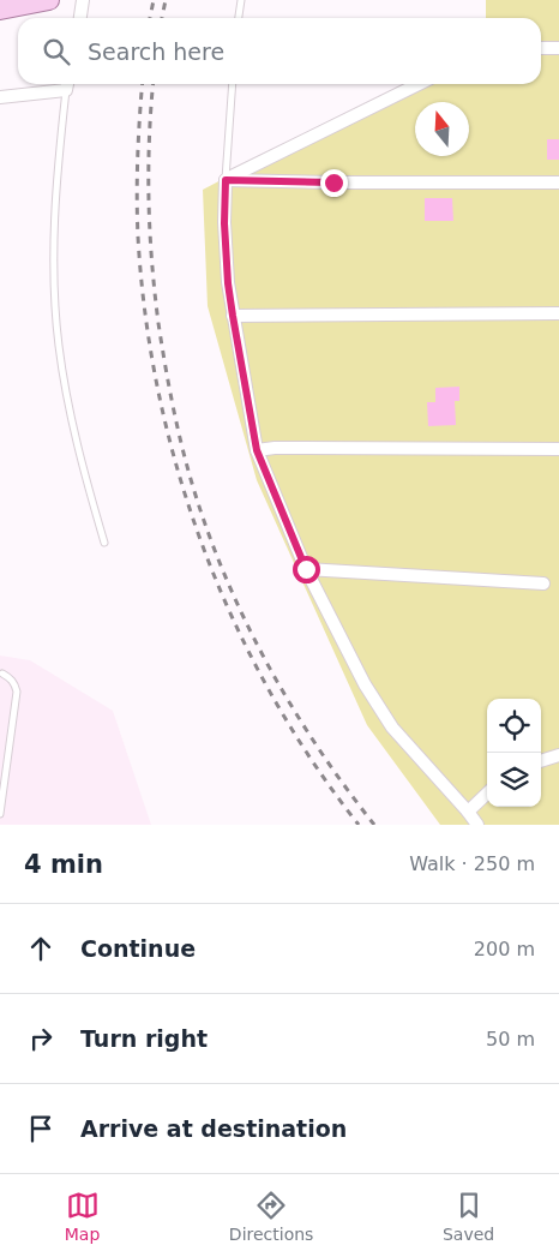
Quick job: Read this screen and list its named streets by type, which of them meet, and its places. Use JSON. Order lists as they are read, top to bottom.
{
  "north": "top",
  "page": {
    "search": "Search here",
    "heading": ["4 min", "Walk · 250 m"],
    "list": [
      ["Continue", "200 m"],
      ["Turn right", "50 m"],
      "Arrive at destination"
    ],
    "nav": ["Map", "Directions", "Saved"]
  }
}
